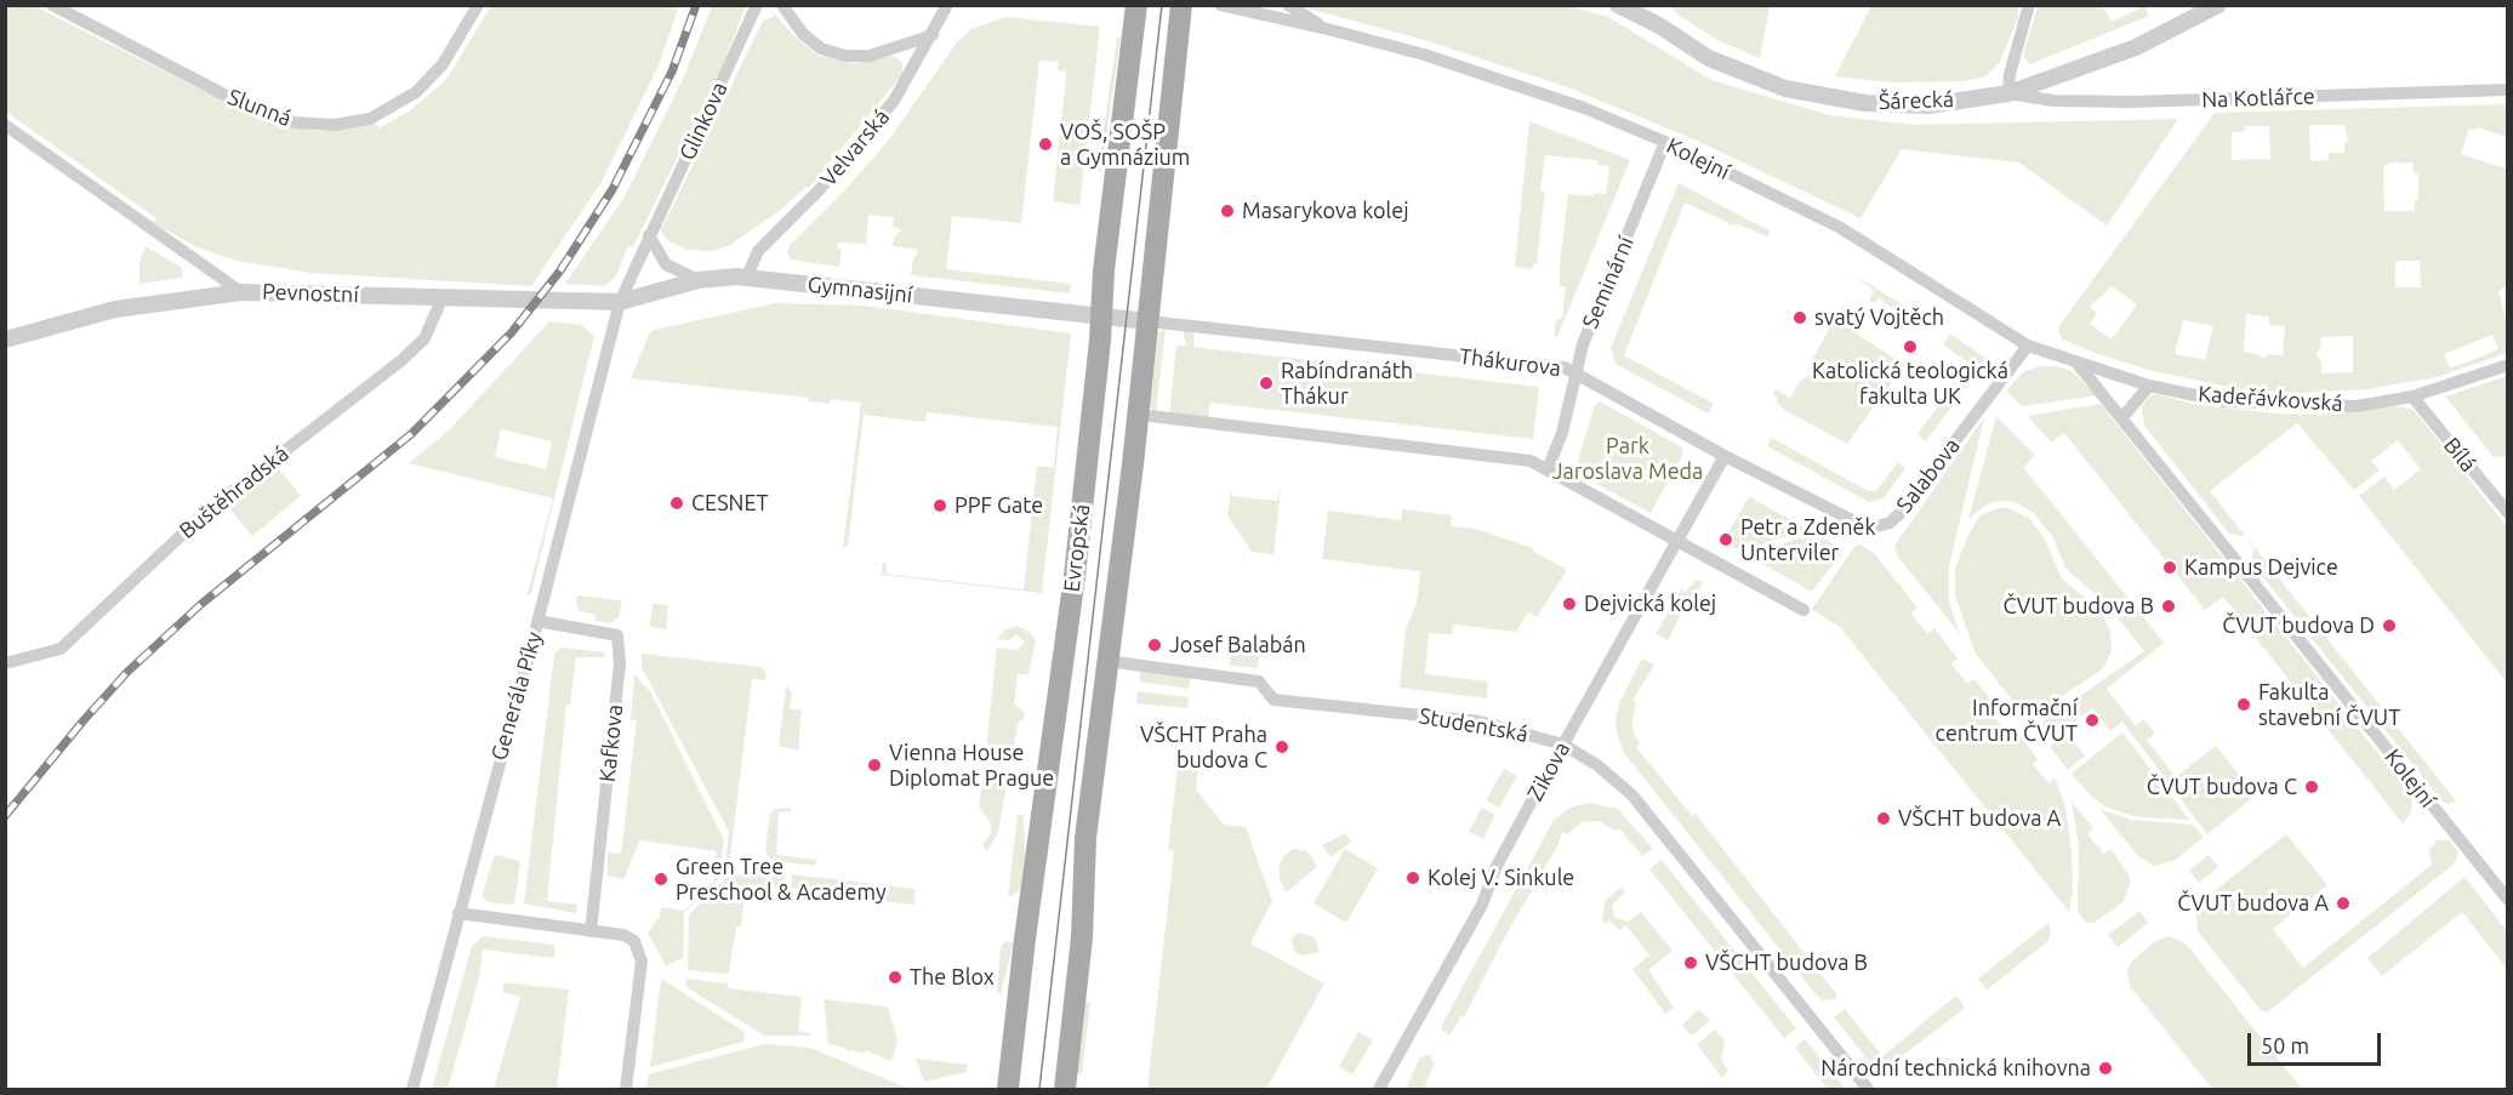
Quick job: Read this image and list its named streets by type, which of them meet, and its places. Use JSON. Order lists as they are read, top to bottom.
{
  "streets": {
    "main road": ["Evropská"],
    "street": [
      "Na Kotlářce",
      "Šárecká",
      "Slunná",
      "Glinkova",
      "Velvarská",
      "Kolejní",
      "Seminární",
      "Gymnasijní",
      "Pevnostní",
      "Thákurova",
      "Kadeřávkovská",
      "Bílá",
      "Salabova",
      "Buštěhradská",
      "Generála Píky",
      "Studentská",
      "Kafkova",
      "Zikova"
    ]
  },
  "crossings": [
    ["Na Kotlářce", "Šárecká"],
    ["Glinkova", "Gymnasijní"],
    ["Glinkova", "Pevnostní"],
    ["Glinkova", "Generála Píky"],
    ["Velvarská", "Gymnasijní"],
    ["Kolejní", "Seminární"],
    ["Kolejní", "Kadeřávkovská"],
    ["Kolejní", "Salabova"],
    ["Seminární", "Thákurova"],
    ["Gymnasijní", "Pevnostní"],
    ["Gymnasijní", "Thákurova"],
    ["Gymnasijní", "Evropská"],
    ["Gymnasijní", "Generála Píky"],
    ["Pevnostní", "Buštěhradská"],
    ["Pevnostní", "Generála Píky"],
    ["Thákurova", "Salabova"],
    ["Thákurova", "Evropská"],
    ["Thákurova", "Zikova"],
    ["Kadeřávkovská", "Bílá"],
    ["Evropská", "Studentská"],
    ["Generála Píky", "Kafkova"],
    ["Studentská", "Zikova"]
  ],
  "parks": ["Park Jaroslava Meda"],
  "places": [
    "VOŠ, SOŠP a Gymnázium",
    "Masarykova kolej",
    "svatý Vojtěch",
    "Katolická teologická fakulta UK",
    "Rabíndranáth Thákur",
    "CESNET",
    "PPF Gate",
    "Petr a Zdeněk Unterviler",
    "Kampus Dejvice",
    "Dejvická kolej",
    "ČVUT budova B",
    "ČVUT budova D",
    "Josef Balabán",
    "Fakulta stavební ČVUT",
    "Informační centrum ČVUT",
    "VŠCHT Praha budova C",
    "Vienna House Diplomat Prague",
    "ČVUT budova C",
    "VŠCHT budova A",
    "Kolej V. Sinkule",
    "Green Tree Preschool & Academy",
    "ČVUT budova A",
    "VŠCHT budova B",
    "The Blox",
    "Národní technická knihovna"
  ],
  "scale_bar": "50 m"
}
